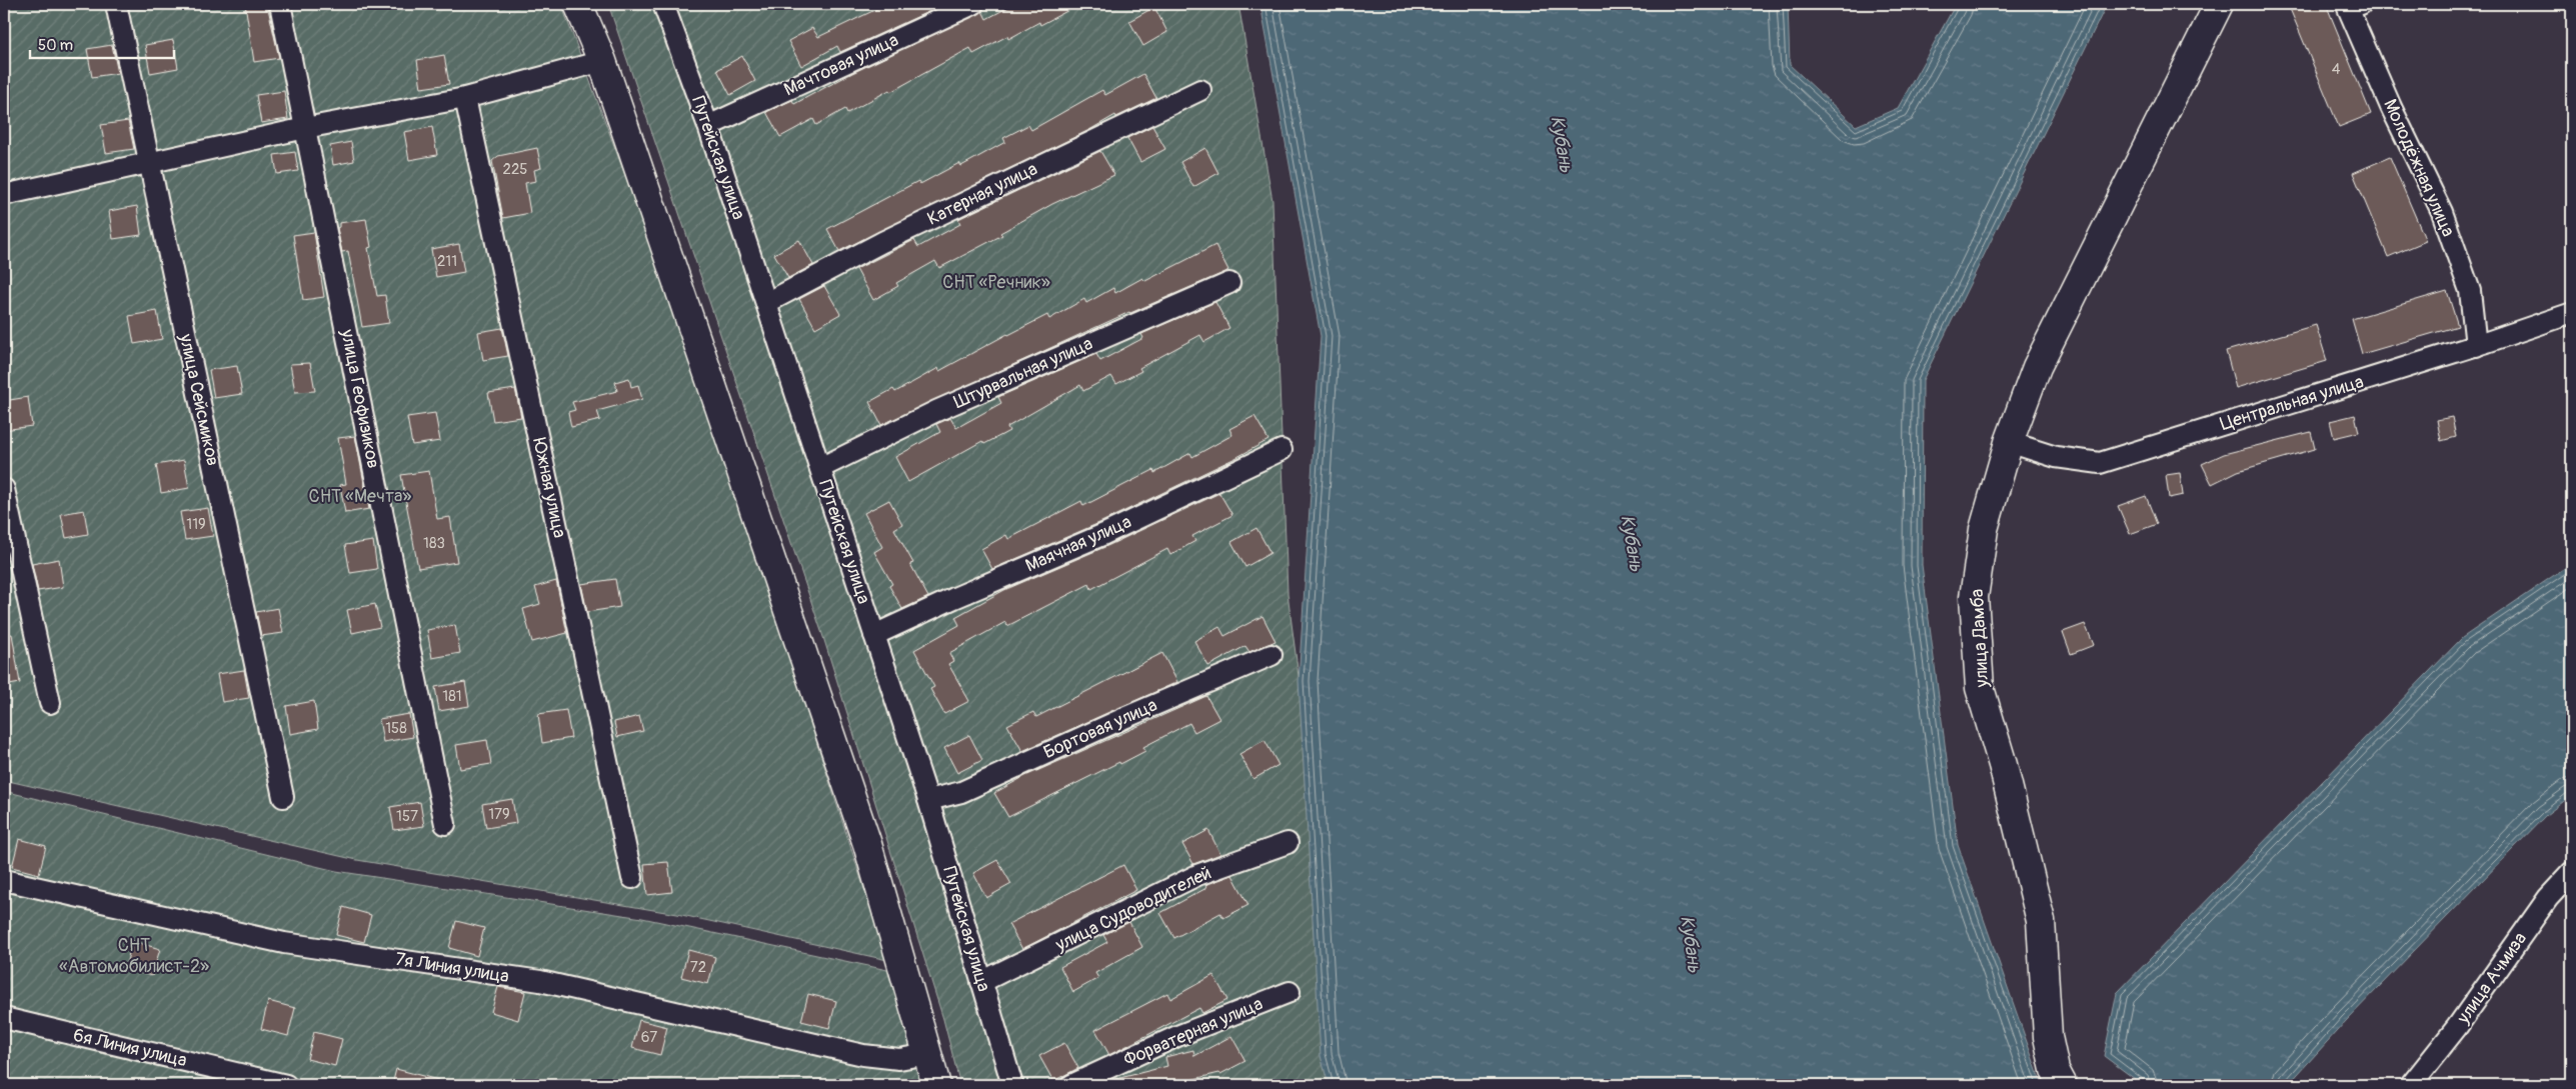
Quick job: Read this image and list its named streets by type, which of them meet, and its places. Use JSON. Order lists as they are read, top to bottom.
{
  "streets": {
    "street": [
      "Мачтовая улица",
      "Путейская улица",
      "Молодёжная улица",
      "Катерная улица",
      "Штурвальная улица",
      "улица Геофизиков",
      "улица Сейсмиков",
      "Центральная улица",
      "Южная улица",
      "Маячная улица",
      "улица Дамба",
      "Бортовая улица",
      "улица Судоводителей",
      "7я Линия улица",
      "улица Ачмиза",
      "Форватерная улица",
      "6я Линия улица"
    ]
  },
  "crossings": [
    ["Мачтовая улица", "Путейская улица"],
    ["Путейская улица", "Катерная улица"],
    ["Путейская улица", "Штурвальная улица"],
    ["Путейская улица", "Маячная улица"],
    ["Путейская улица", "Бортовая улица"],
    ["Путейская улица", "улица Судоводителей"],
    ["Молодёжная улица", "Центральная улица"],
    ["Центральная улица", "улица Дамба"]
  ],
  "water": ["Кубань"],
  "parks": ["СНТ «Речник»", "СНТ «Мечта»", "СНТ «Автомобилист-2»"],
  "house_numbers": [
    "4",
    "225",
    "211",
    "119",
    "183",
    "181",
    "158",
    "179",
    "157",
    "72",
    "67"
  ],
  "scale_bar": "50 m"
}
